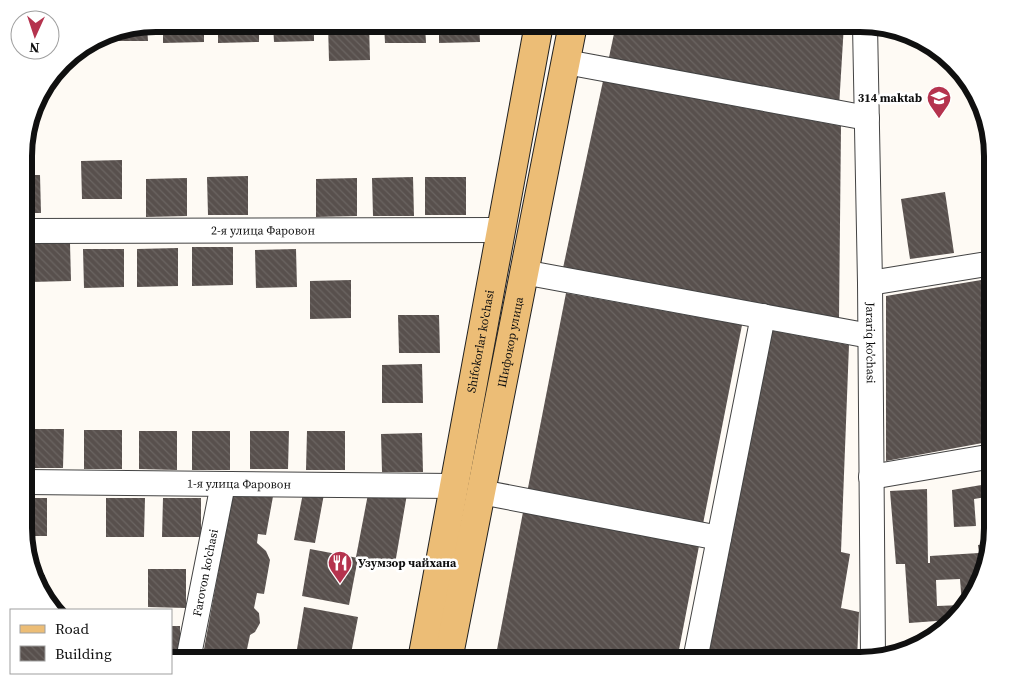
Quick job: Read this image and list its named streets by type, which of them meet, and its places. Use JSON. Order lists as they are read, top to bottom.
{
  "streets": {
    "main road": ["Shifokorlar ko'chasi", "Шифокор улица"],
    "street": [
      "2-я улица Фаровон",
      "Jarariq ko'chasi",
      "1-я улица Фаровон",
      "Farovon ko'chasi"
    ]
  },
  "crossings": [
    ["2-я улица Фаровон", "Shifokorlar ko'chasi"],
    ["Shifokorlar ko'chasi", "1-я улица Фаровон"],
    ["1-я улица Фаровон", "Farovon ko'chasi"]
  ],
  "places": {
    "school or university": ["314 maktab"],
    "restaurant": ["Узумзор чайхана"]
  },
  "legend": ["Road", "Building"],
  "north": "bottom"
}
